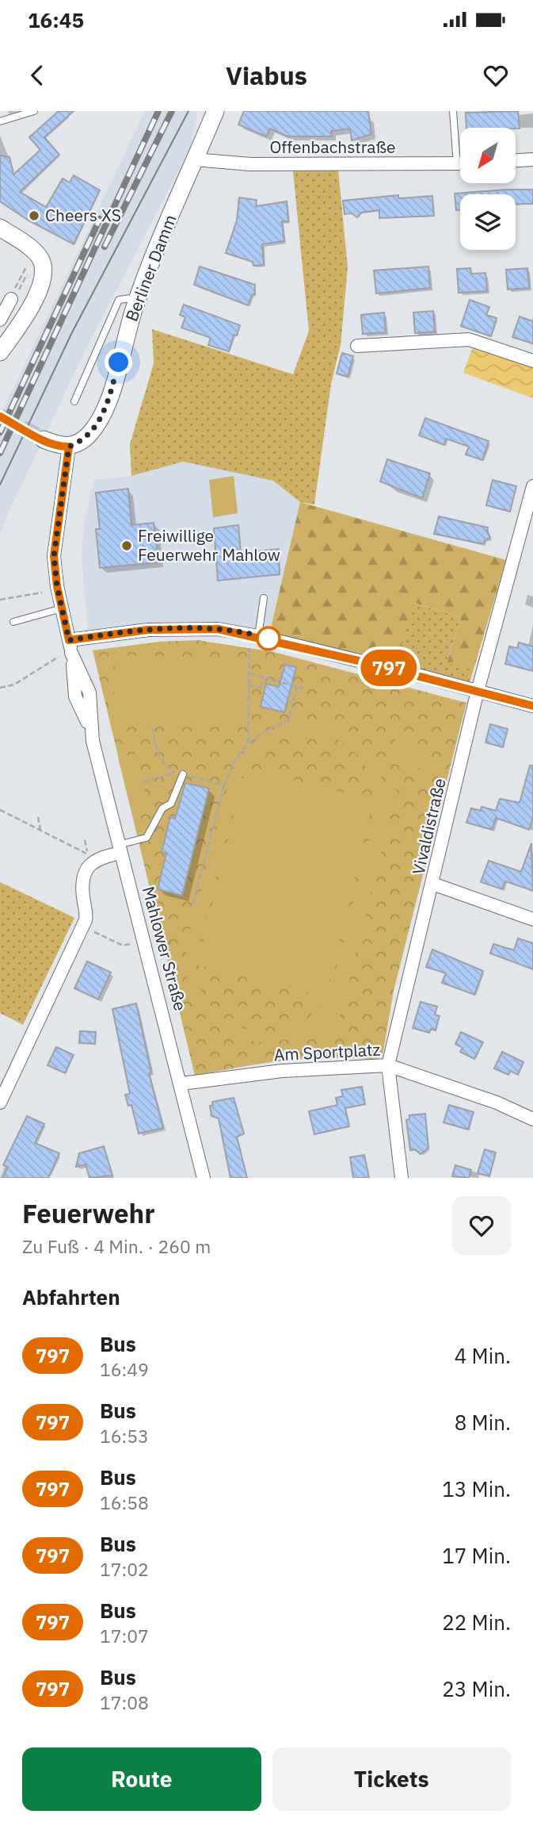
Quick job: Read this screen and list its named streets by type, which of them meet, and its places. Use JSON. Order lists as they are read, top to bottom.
{
  "streets": {
    "main road": ["Berliner Damm"],
    "street": [
      "Offenbachstraße",
      "Vivaldistraße",
      "Mahlower Straße",
      "Am Sportplatz"
    ]
  },
  "crossings": [
    ["Offenbachstraße", "Berliner Damm"],
    ["Berliner Damm", "Mahlower Straße"],
    ["Vivaldistraße", "Am Sportplatz"],
    ["Mahlower Straße", "Am Sportplatz"]
  ],
  "places": ["Cheers XS", "Freiwillige Feuerwehr Mahlow"],
  "lines": ["bus line 797"],
  "north": "bottom left",
  "page": {
    "status": "16:45",
    "header": "Viabus",
    "on_map": "797",
    "heading": [
      ["Feuerwehr", "Zu Fuß · 4 Min. · 260 m"],
      "Abfahrten"
    ],
    "list": [
      {
        "mark": "797",
        "name": "Bus",
        "note": "16:49",
        "value": "4 Min."
      },
      {
        "mark": "797",
        "name": "Bus",
        "note": "16:53",
        "value": "8 Min."
      },
      {
        "mark": "797",
        "name": "Bus",
        "note": "16:58",
        "value": "13 Min."
      },
      {
        "mark": "797",
        "name": "Bus",
        "note": "17:02",
        "value": "17 Min."
      },
      {
        "mark": "797",
        "name": "Bus",
        "note": "17:07",
        "value": "22 Min."
      },
      {
        "mark": "797",
        "name": "Bus",
        "note": "17:08",
        "value": "23 Min."
      }
    ],
    "buttons": ["Route", "Tickets"]
  }
}
